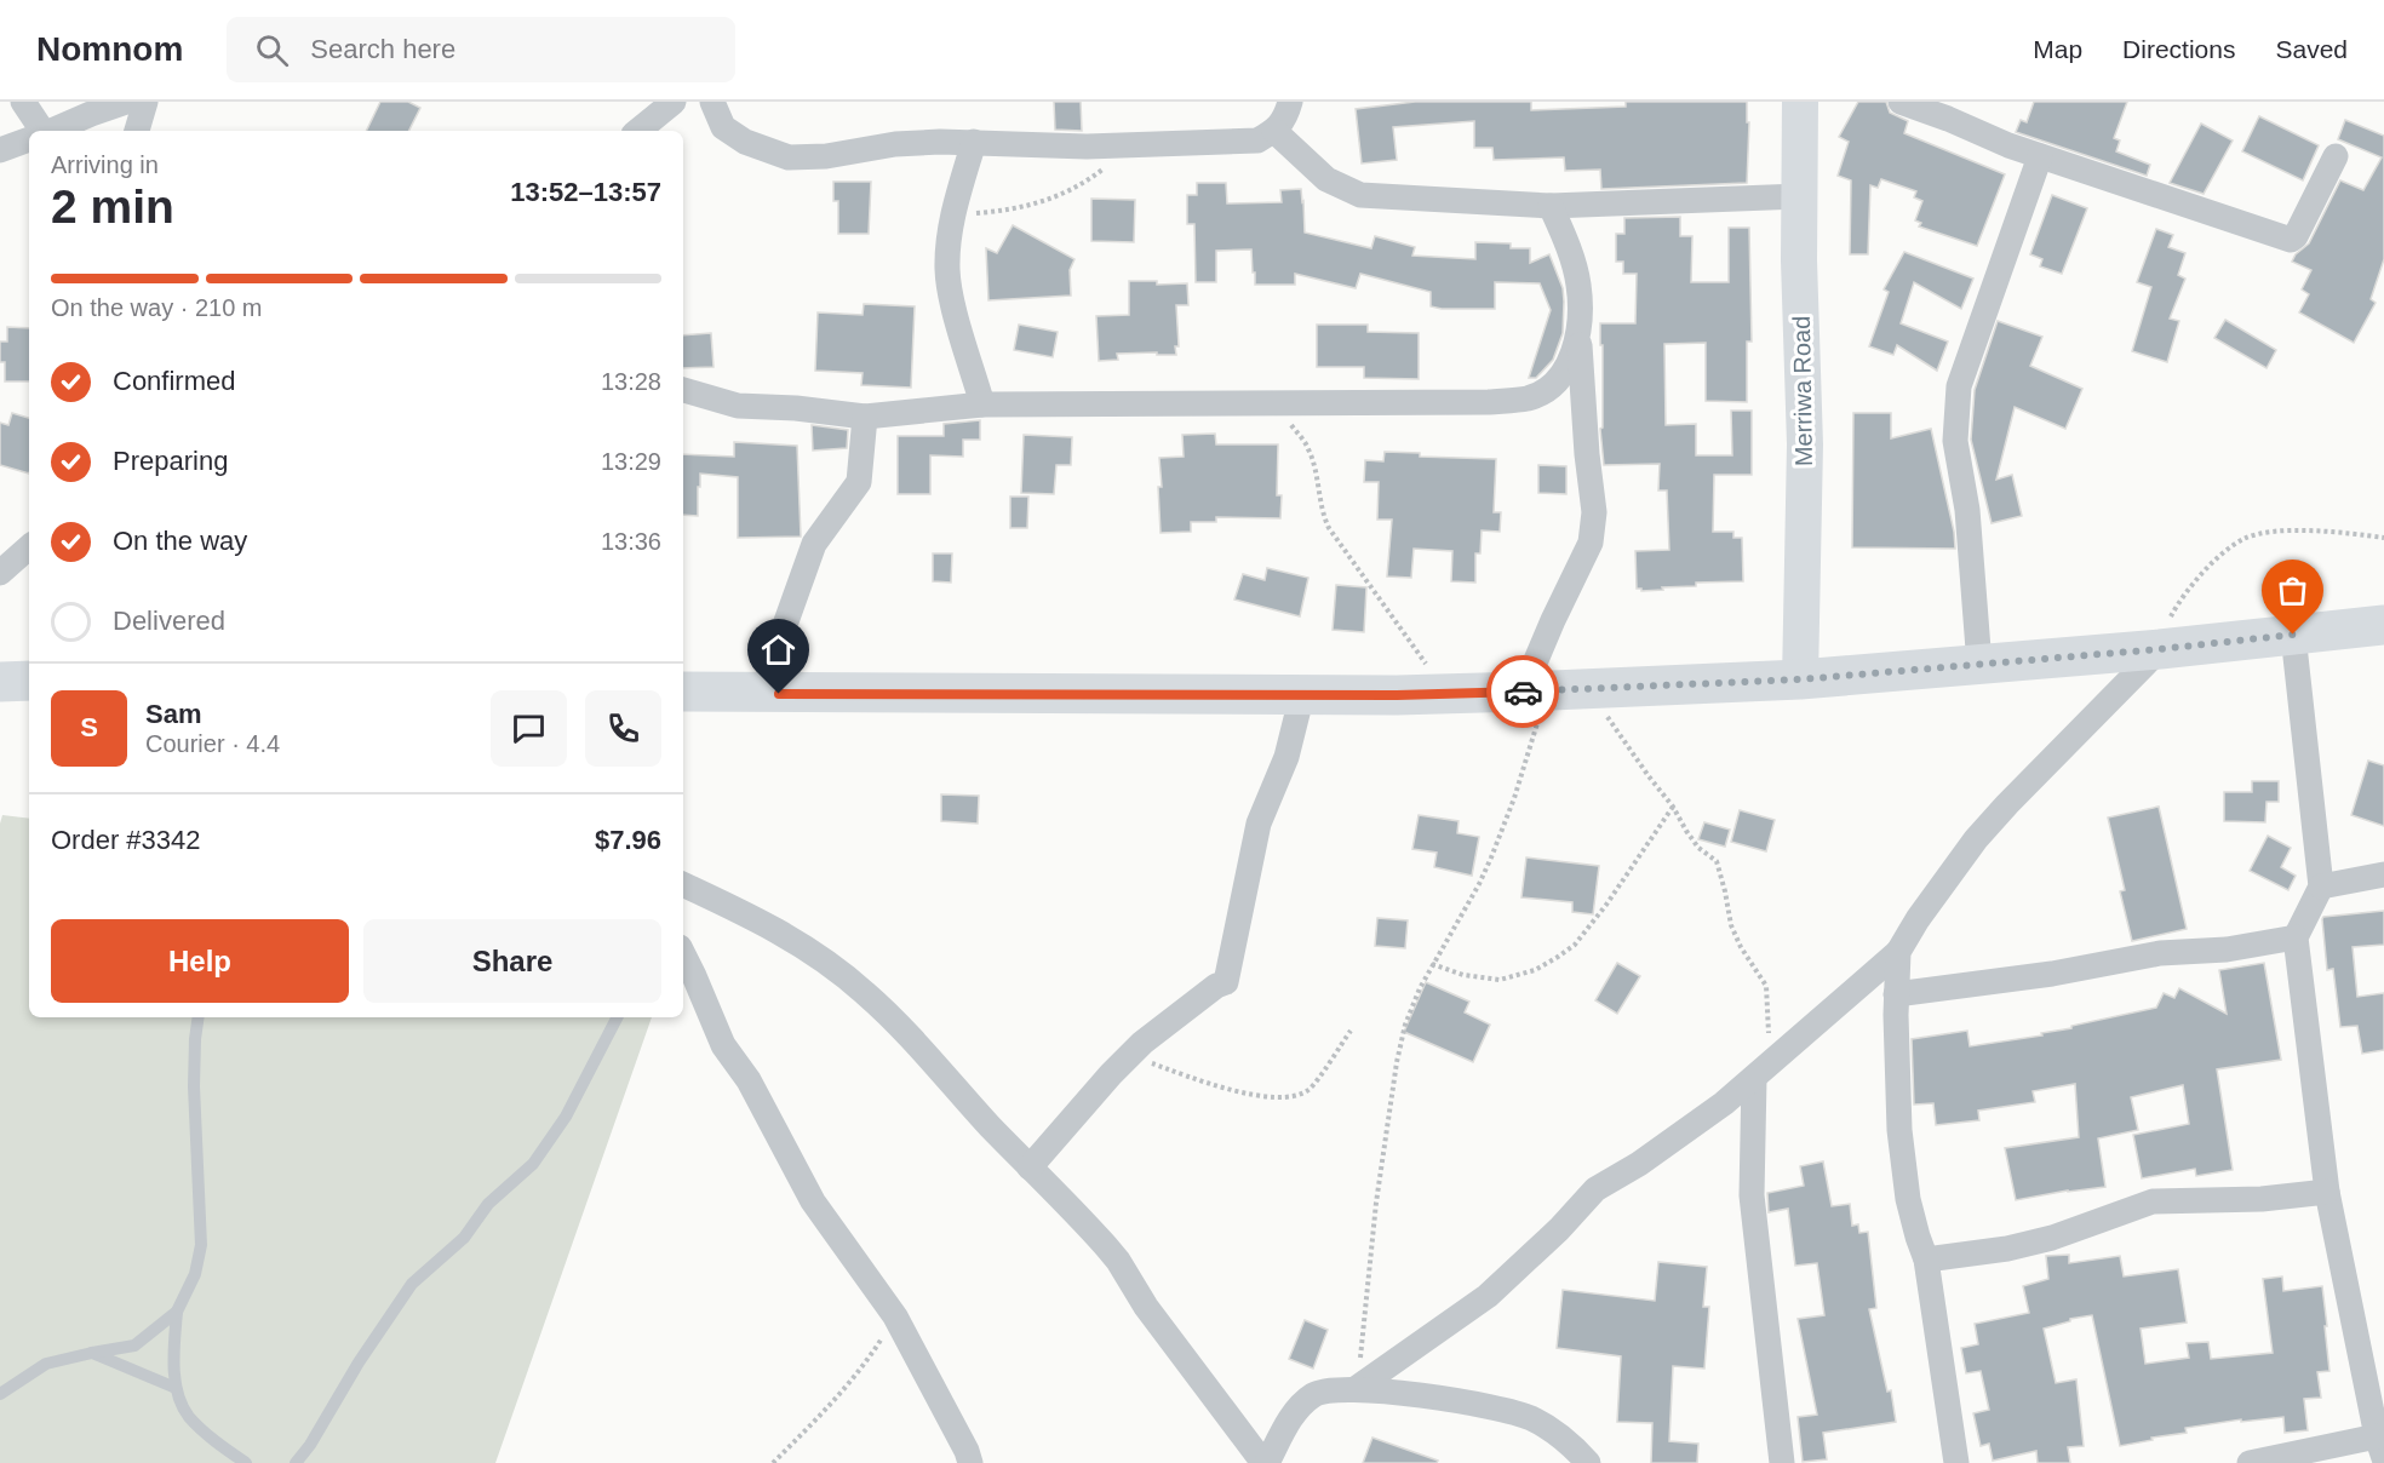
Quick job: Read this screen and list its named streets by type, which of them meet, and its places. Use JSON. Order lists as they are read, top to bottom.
{
  "streets": {
    "street": ["Merriwa Road"]
  },
  "page": {
    "header": "Nomnom",
    "search": "Search here",
    "nav": ["Map", "Directions", "Saved"],
    "heading": ["2 min", "Arriving in", "13:52–13:57"],
    "panel": [
      "Sam",
      "Courier · 4.4",
      "Order #3342",
      "$7.96"
    ],
    "bar": "On the way · 210 m",
    "list": [
      ["Confirmed", "13:28"],
      ["Preparing", "13:29"],
      ["On the way", "13:36"],
      "Delivered"
    ],
    "round": "S",
    "buttons": ["Help", "Share"]
  }
}
